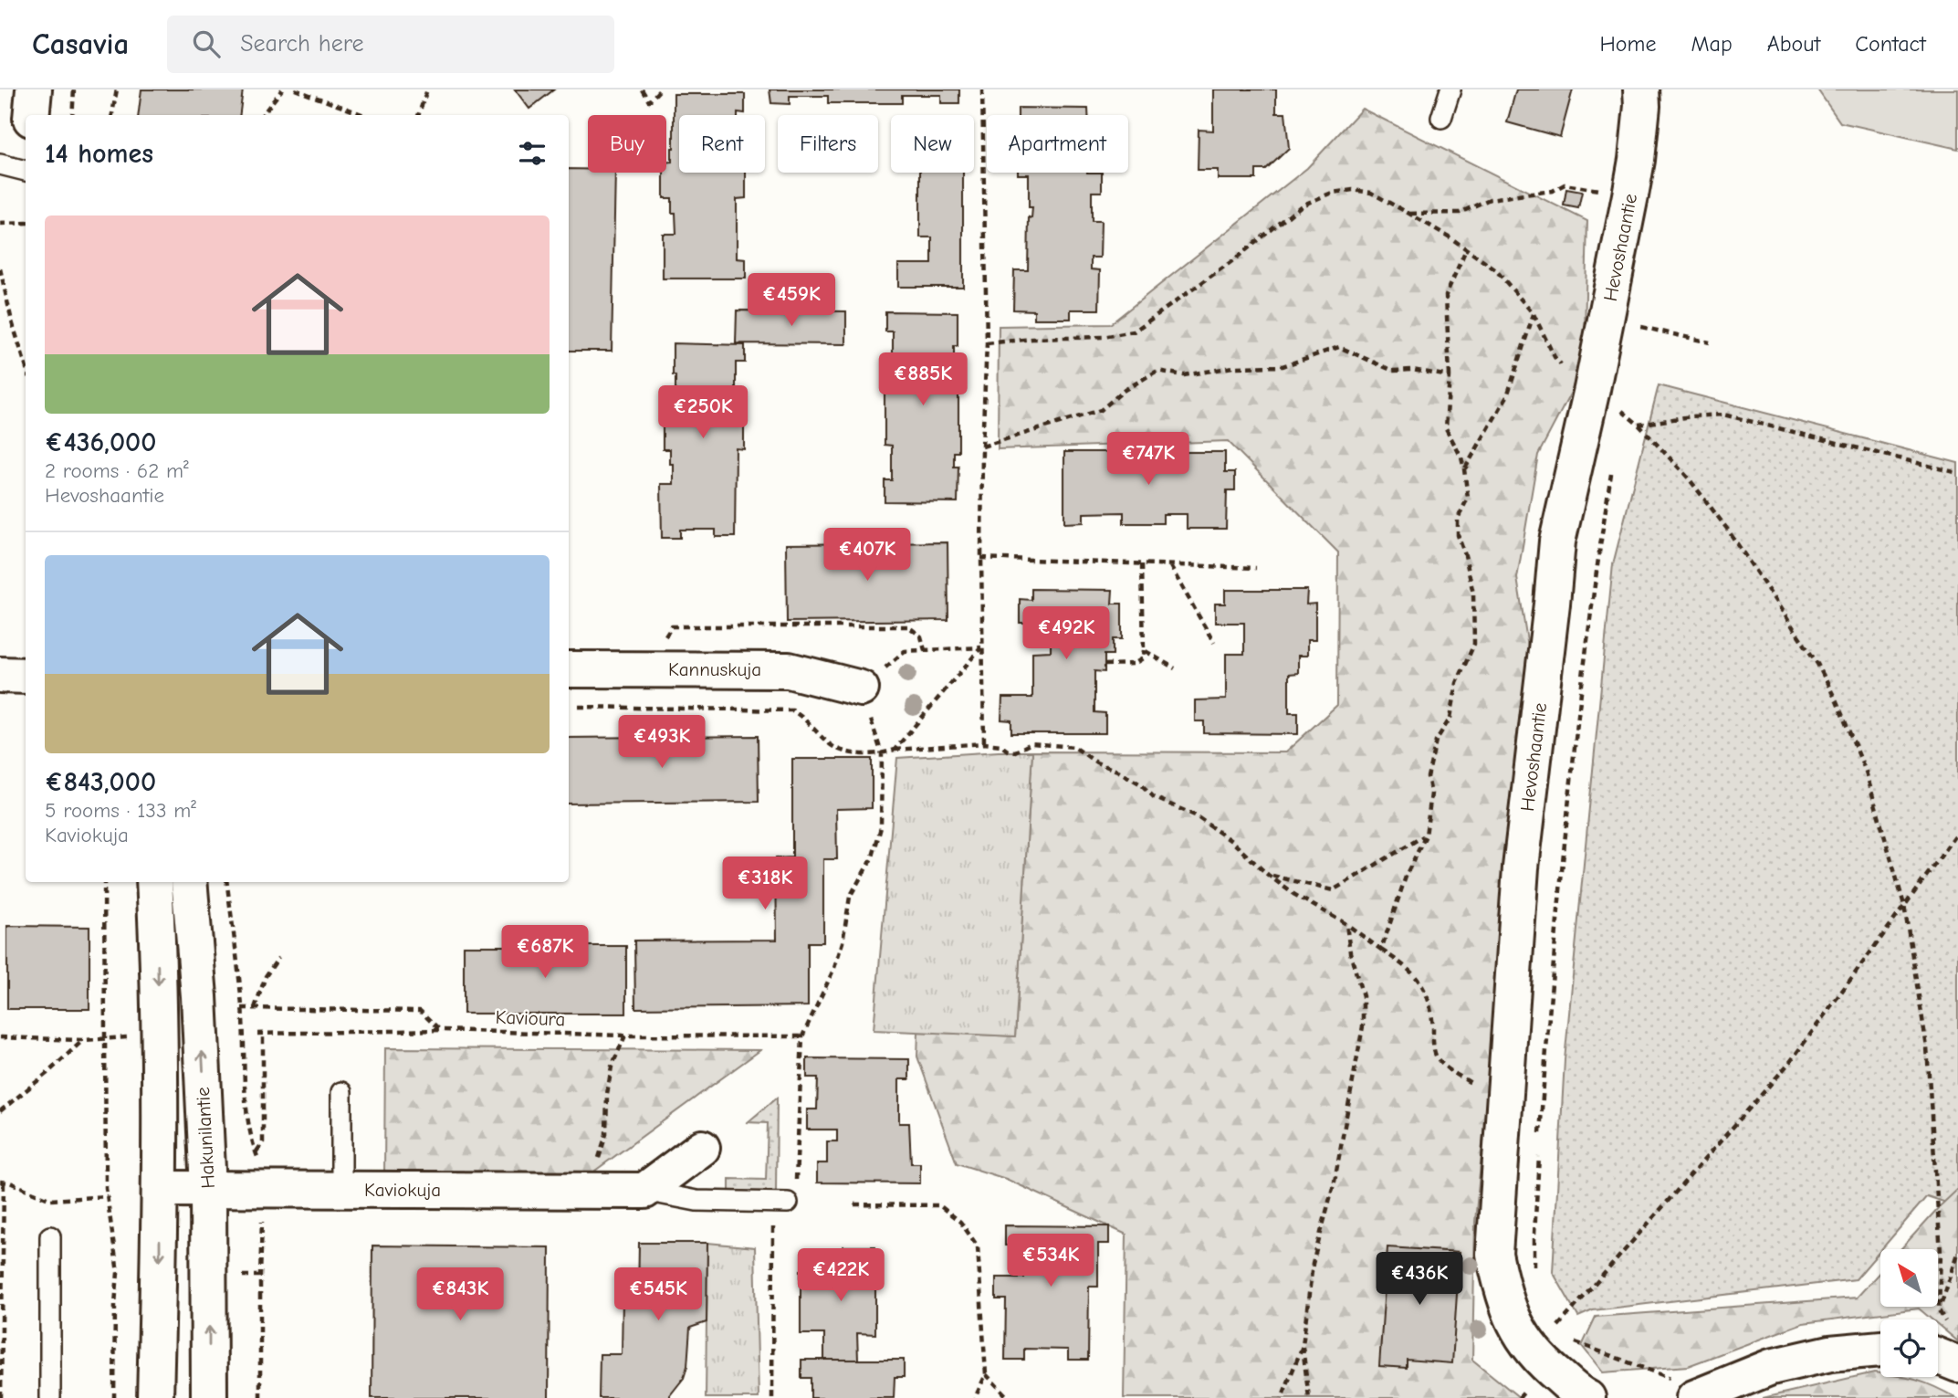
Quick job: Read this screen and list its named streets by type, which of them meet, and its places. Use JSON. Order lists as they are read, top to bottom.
{
  "streets": {
    "street": [
      "Hevoshaantie",
      "Kannuskuja",
      "Hakunilantie",
      "Kaviokuja"
    ],
    "path": ["Kavioura"]
  },
  "crossings": [
    ["Hakunilantie", "Kaviokuja"]
  ],
  "north": "top left",
  "page": {
    "header": "Casavia",
    "search": "Search here",
    "nav": [
      "Home",
      "Map",
      "About",
      "Contact"
    ],
    "chip": [
      "Buy",
      "Rent",
      "Filters",
      "New",
      "Apartment"
    ],
    "heading": "14 homes",
    "list": [
      {
        "name": "€436,000",
        "note": "2 rooms · 62 m² · Hevoshaantie"
      },
      {
        "name": "€843,000",
        "note": "5 rooms · 133 m² · Kaviokuja"
      }
    ],
    "price": [
      "€459K",
      "€885K",
      "€250K",
      "€747K",
      "€407K",
      "€492K",
      "€493K",
      "€318K",
      "€687K",
      "€534K",
      "€422K",
      "€436K",
      "€843K",
      "€545K"
    ]
  }
}
